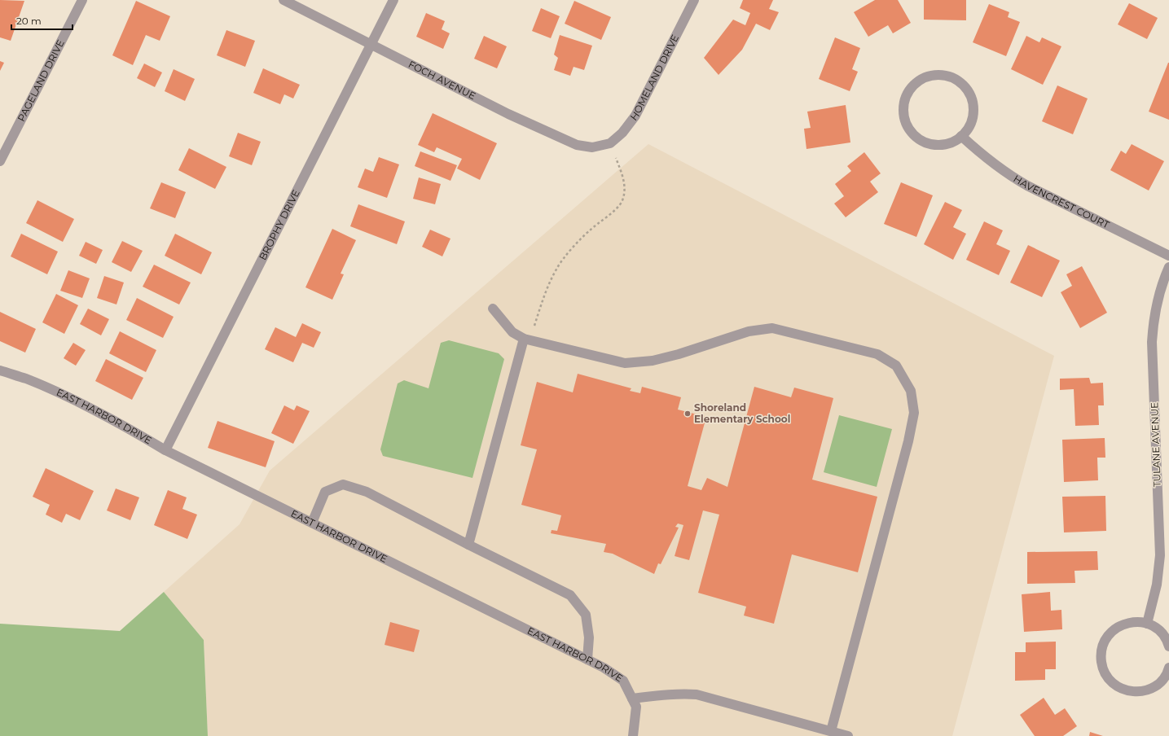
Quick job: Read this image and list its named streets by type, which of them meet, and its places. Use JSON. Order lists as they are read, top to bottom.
{
  "streets": {
    "street": [
      "HOMELAND DRIVE",
      "PAGELAND DRIVE",
      "FOCH AVENUE",
      "HAVENCREST COURT",
      "BROPHY DRIVE",
      "EAST HARBOR DRIVE",
      "TULANE AVENUE"
    ]
  },
  "crossings": [
    ["HOMELAND DRIVE", "FOCH AVENUE"],
    ["FOCH AVENUE", "BROPHY DRIVE"],
    ["BROPHY DRIVE", "EAST HARBOR DRIVE"]
  ],
  "places": ["Shoreland Elementary School"],
  "scale_bar": "20 m"
}
